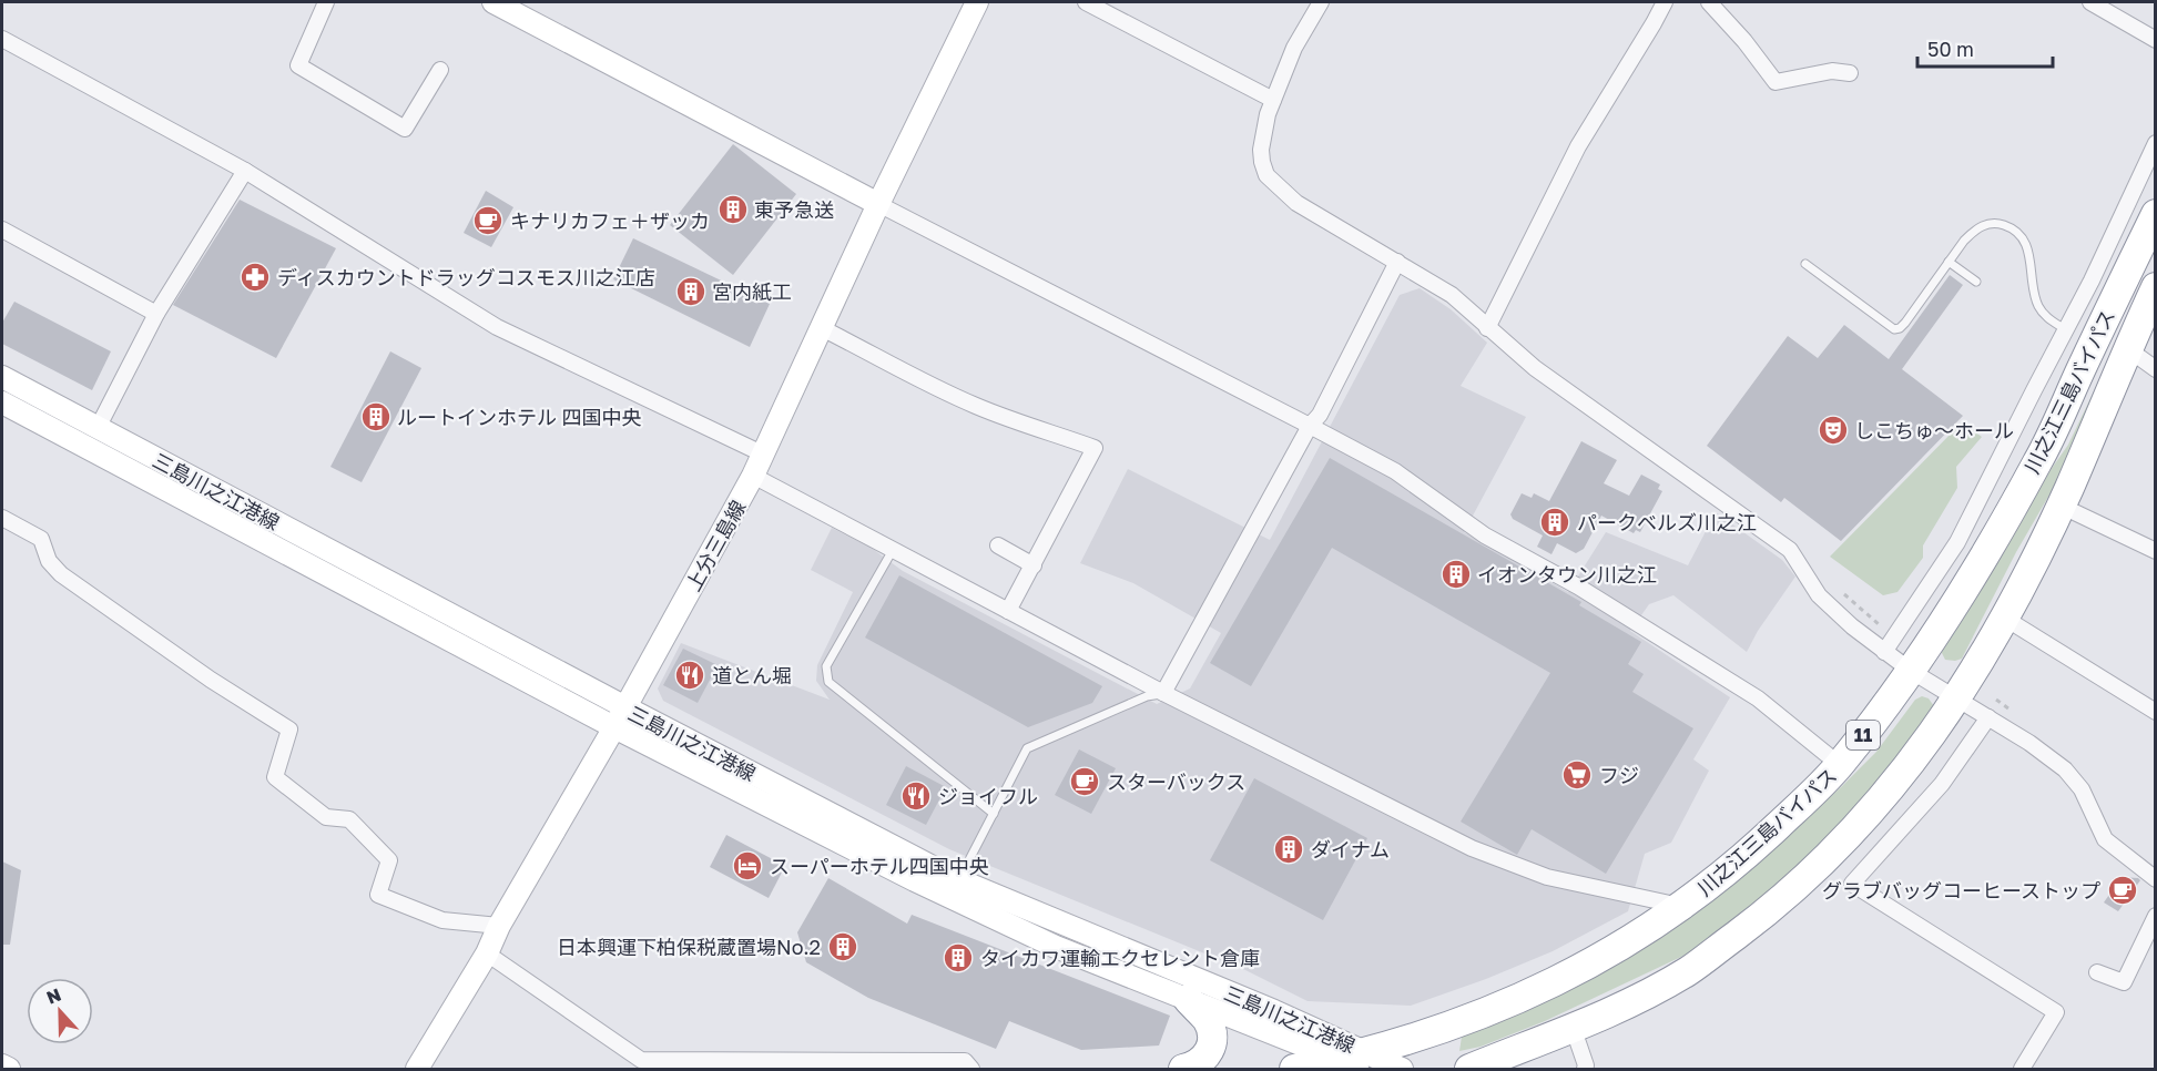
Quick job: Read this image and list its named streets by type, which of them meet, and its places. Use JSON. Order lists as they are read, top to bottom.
{
  "streets": {
    "highway": ["川之江三島バイパス", "11"],
    "main road": ["三島川之江港線", "上分三島線"]
  },
  "crossings": [
    ["川之江三島バイパス", "三島川之江港線"],
    ["三島川之江港線", "上分三島線"]
  ],
  "places": {
    "building": [
      "東予急送",
      "宮内紙工",
      "ルートインホテル 四国中央",
      "パークベルズ川之江",
      "イオンタウン川之江",
      "ダイナム",
      "日本興運下柏保税蔵置場No.2",
      "タイカワ運輸エクセレント倉庫"
    ],
    "cafe": ["キナリカフェ＋ザッカ", "スターバックス", "グラブバッグコーヒーストップ"],
    "pharmacy": ["ディスカウントドラッグコスモス川之江店"],
    "theatre": ["しこちゅ～ホール"],
    "restaurant": ["道とん堀", "ジョイフル"],
    "supermarket": ["フジ"],
    "hotel": ["スーパーホテル四国中央"]
  },
  "scale_bar": "50 m",
  "north": "top"
}
